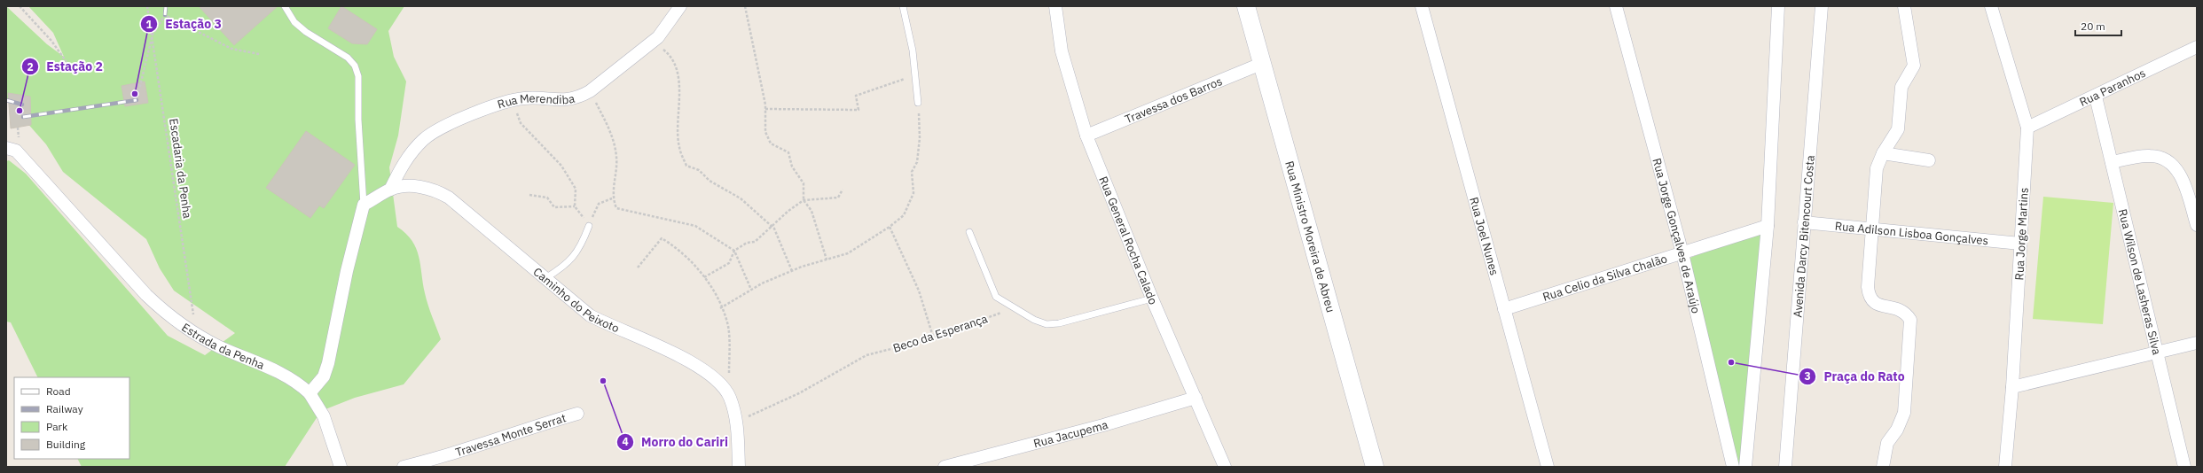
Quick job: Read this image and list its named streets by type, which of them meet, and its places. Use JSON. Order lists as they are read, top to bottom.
{
  "streets": {
    "street": [
      "Rua Paranhos",
      "Travessa dos Barros",
      "Rua Merendiba",
      "Rua Adilson Lisboa Gonçalves",
      "Rua Jorge Martins",
      "Rua Jorge Gonçalves de Araújo",
      "Rua Ministro Moreira de Abreu",
      "Rua Joel Nunes",
      "Avenida Darcy Bitencourt Costa",
      "Rua General Rocha Calado",
      "Rua Celio da Silva Chalão",
      "Rua Wilson de Lasheras Silva",
      "Caminho do Peixoto",
      "Estrada da Penha",
      "Rua Jacupema",
      "Travessa Monte Serrat"
    ],
    "path": ["Escadaria da Penha", "Beco da Esperança"]
  },
  "crossings": [
    ["Rua Paranhos", "Rua Jorge Martins"],
    ["Rua Paranhos", "Rua Wilson de Lasheras Silva"],
    ["Travessa dos Barros", "Rua Ministro Moreira de Abreu"],
    ["Travessa dos Barros", "Rua General Rocha Calado"],
    ["Rua Merendiba", "Caminho do Peixoto"],
    ["Escadaria da Penha", "Estrada da Penha"],
    ["Rua Adilson Lisboa Gonçalves", "Rua Jorge Martins"],
    ["Rua Adilson Lisboa Gonçalves", "Avenida Darcy Bitencourt Costa"],
    ["Rua Jorge Gonçalves de Araújo", "Rua Celio da Silva Chalão"],
    ["Rua Joel Nunes", "Rua Celio da Silva Chalão"],
    ["Rua General Rocha Calado", "Rua Jacupema"],
    ["Caminho do Peixoto", "Beco da Esperança"]
  ],
  "places": [
    "Estação 3",
    "Estação 2",
    "Praça do Rato",
    "Morro do Cariri"
  ],
  "legend": [
    "Road",
    "Railway",
    "Park",
    "Building"
  ],
  "scale_bar": "20 m"
}
